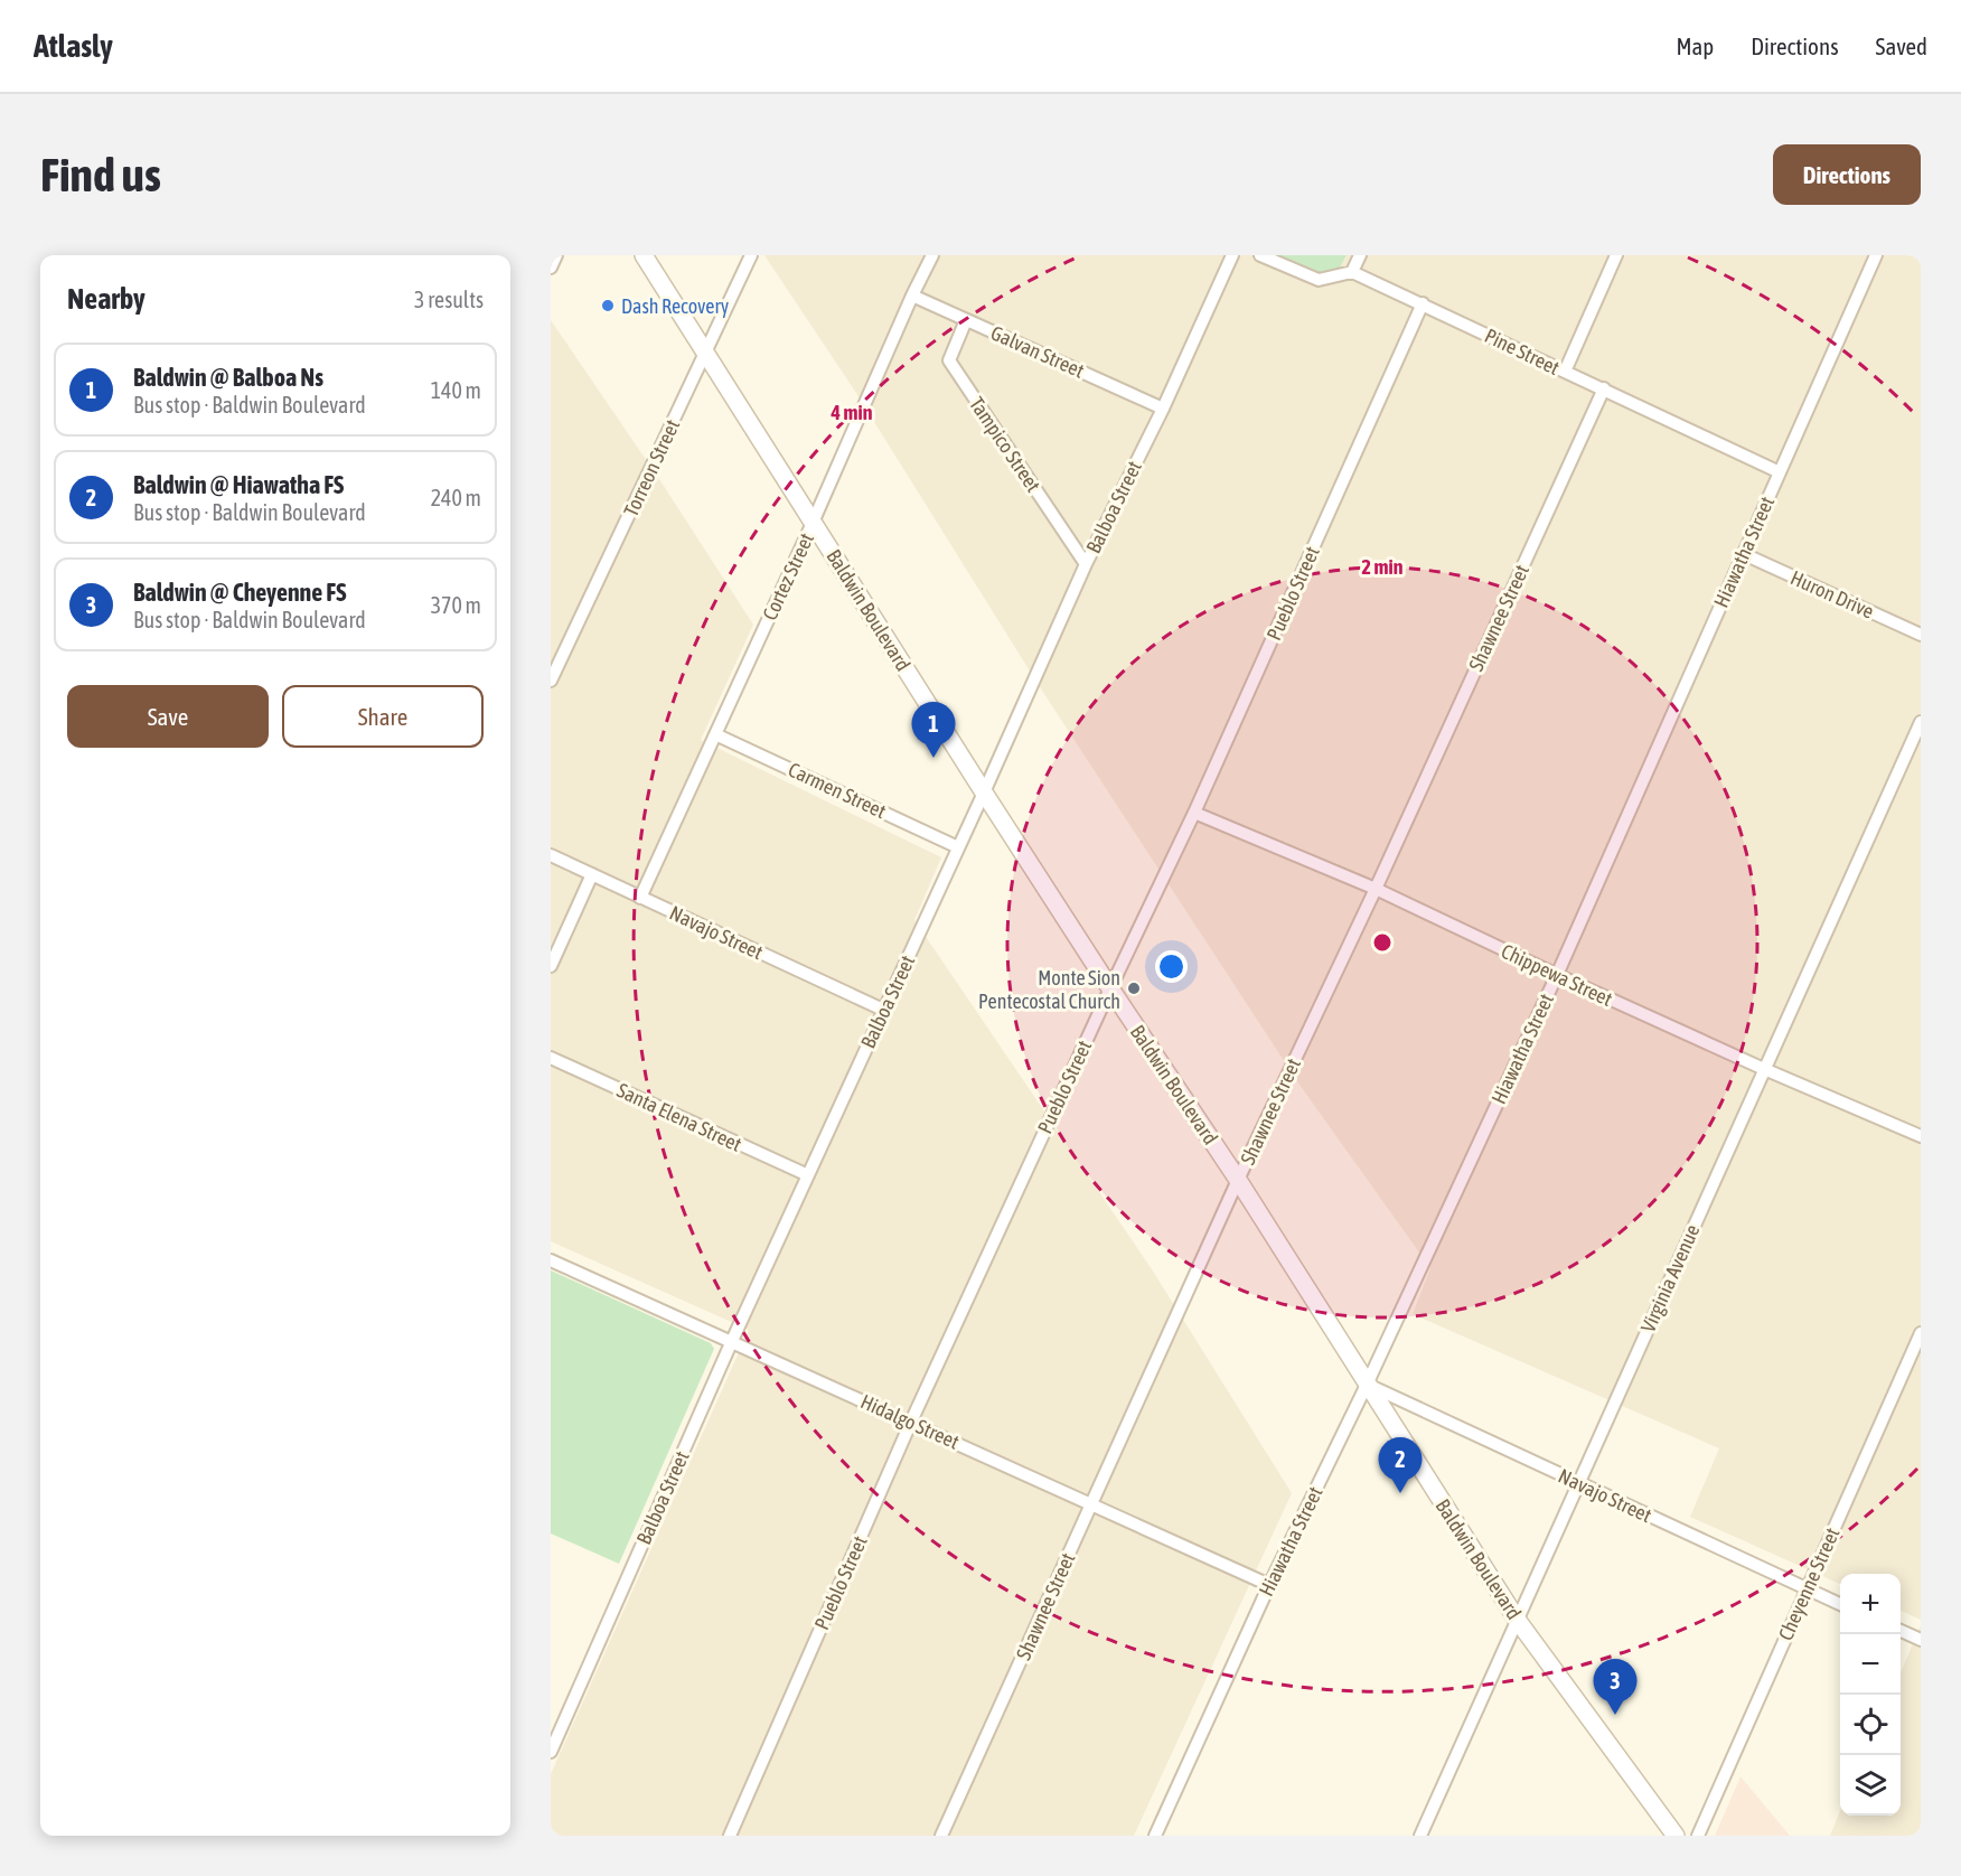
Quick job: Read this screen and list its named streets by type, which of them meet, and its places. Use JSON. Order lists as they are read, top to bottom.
{
  "streets": {
    "main road": ["Baldwin Boulevard"],
    "street": [
      "Galvan Street",
      "Pine Street",
      "Tampico Street",
      "Torreon Street",
      "Balboa Street",
      "Hiawatha Street",
      "Cortez Street",
      "Pueblo Street",
      "Huron Drive",
      "Shawnee Street",
      "Carmen Street",
      "Navajo Street",
      "Chippewa Street",
      "Santa Elena Street",
      "Virginia Avenue",
      "Hidalgo Street",
      "Cheyenne Street"
    ]
  },
  "crossings": [
    ["Galvan Street", "Tampico Street"],
    ["Galvan Street", "Balboa Street"],
    ["Galvan Street", "Cortez Street"],
    ["Pine Street", "Hiawatha Street"],
    ["Pine Street", "Pueblo Street"],
    ["Pine Street", "Shawnee Street"],
    ["Tampico Street", "Balboa Street"],
    ["Torreon Street", "Baldwin Boulevard"],
    ["Balboa Street", "Baldwin Boulevard"],
    ["Balboa Street", "Carmen Street"],
    ["Balboa Street", "Navajo Street"],
    ["Balboa Street", "Santa Elena Street"],
    ["Balboa Street", "Hidalgo Street"],
    ["Hiawatha Street", "Huron Drive"],
    ["Hiawatha Street", "Baldwin Boulevard"],
    ["Hiawatha Street", "Navajo Street"],
    ["Hiawatha Street", "Chippewa Street"],
    ["Hiawatha Street", "Hidalgo Street"],
    ["Cortez Street", "Baldwin Boulevard"],
    ["Cortez Street", "Carmen Street"],
    ["Cortez Street", "Navajo Street"],
    ["Pueblo Street", "Baldwin Boulevard"],
    ["Pueblo Street", "Chippewa Street"],
    ["Pueblo Street", "Hidalgo Street"],
    ["Baldwin Boulevard", "Shawnee Street"],
    ["Baldwin Boulevard", "Navajo Street"],
    ["Baldwin Boulevard", "Virginia Avenue"],
    ["Shawnee Street", "Chippewa Street"],
    ["Shawnee Street", "Hidalgo Street"],
    ["Navajo Street", "Virginia Avenue"],
    ["Navajo Street", "Cheyenne Street"],
    ["Chippewa Street", "Virginia Avenue"]
  ],
  "places": ["Dash Recovery", "Monte Sion Pentecostal Church"],
  "page": {
    "header": "Atlasly",
    "nav": ["Map", "Directions", "Saved"],
    "buttons": [
      "Directions",
      ["Save", "Share"]
    ],
    "title": "Find us",
    "heading": ["Nearby", "3 results"],
    "list": [
      {
        "mark": "1",
        "name": "Baldwin @ Balboa Ns",
        "note": "Bus stop · Baldwin Boulevard",
        "value": "140 m"
      },
      {
        "mark": "2",
        "name": "Baldwin @ Hiawatha FS",
        "note": "Bus stop · Baldwin Boulevard",
        "value": "240 m"
      },
      {
        "mark": "3",
        "name": "Baldwin @ Cheyenne FS",
        "note": "Bus stop · Baldwin Boulevard",
        "value": "370 m"
      }
    ],
    "pins": ["1", "2", "3"],
    "map_buttons": ["+", "−"]
  },
  "rings": ["4 min", "2 min"]
}
